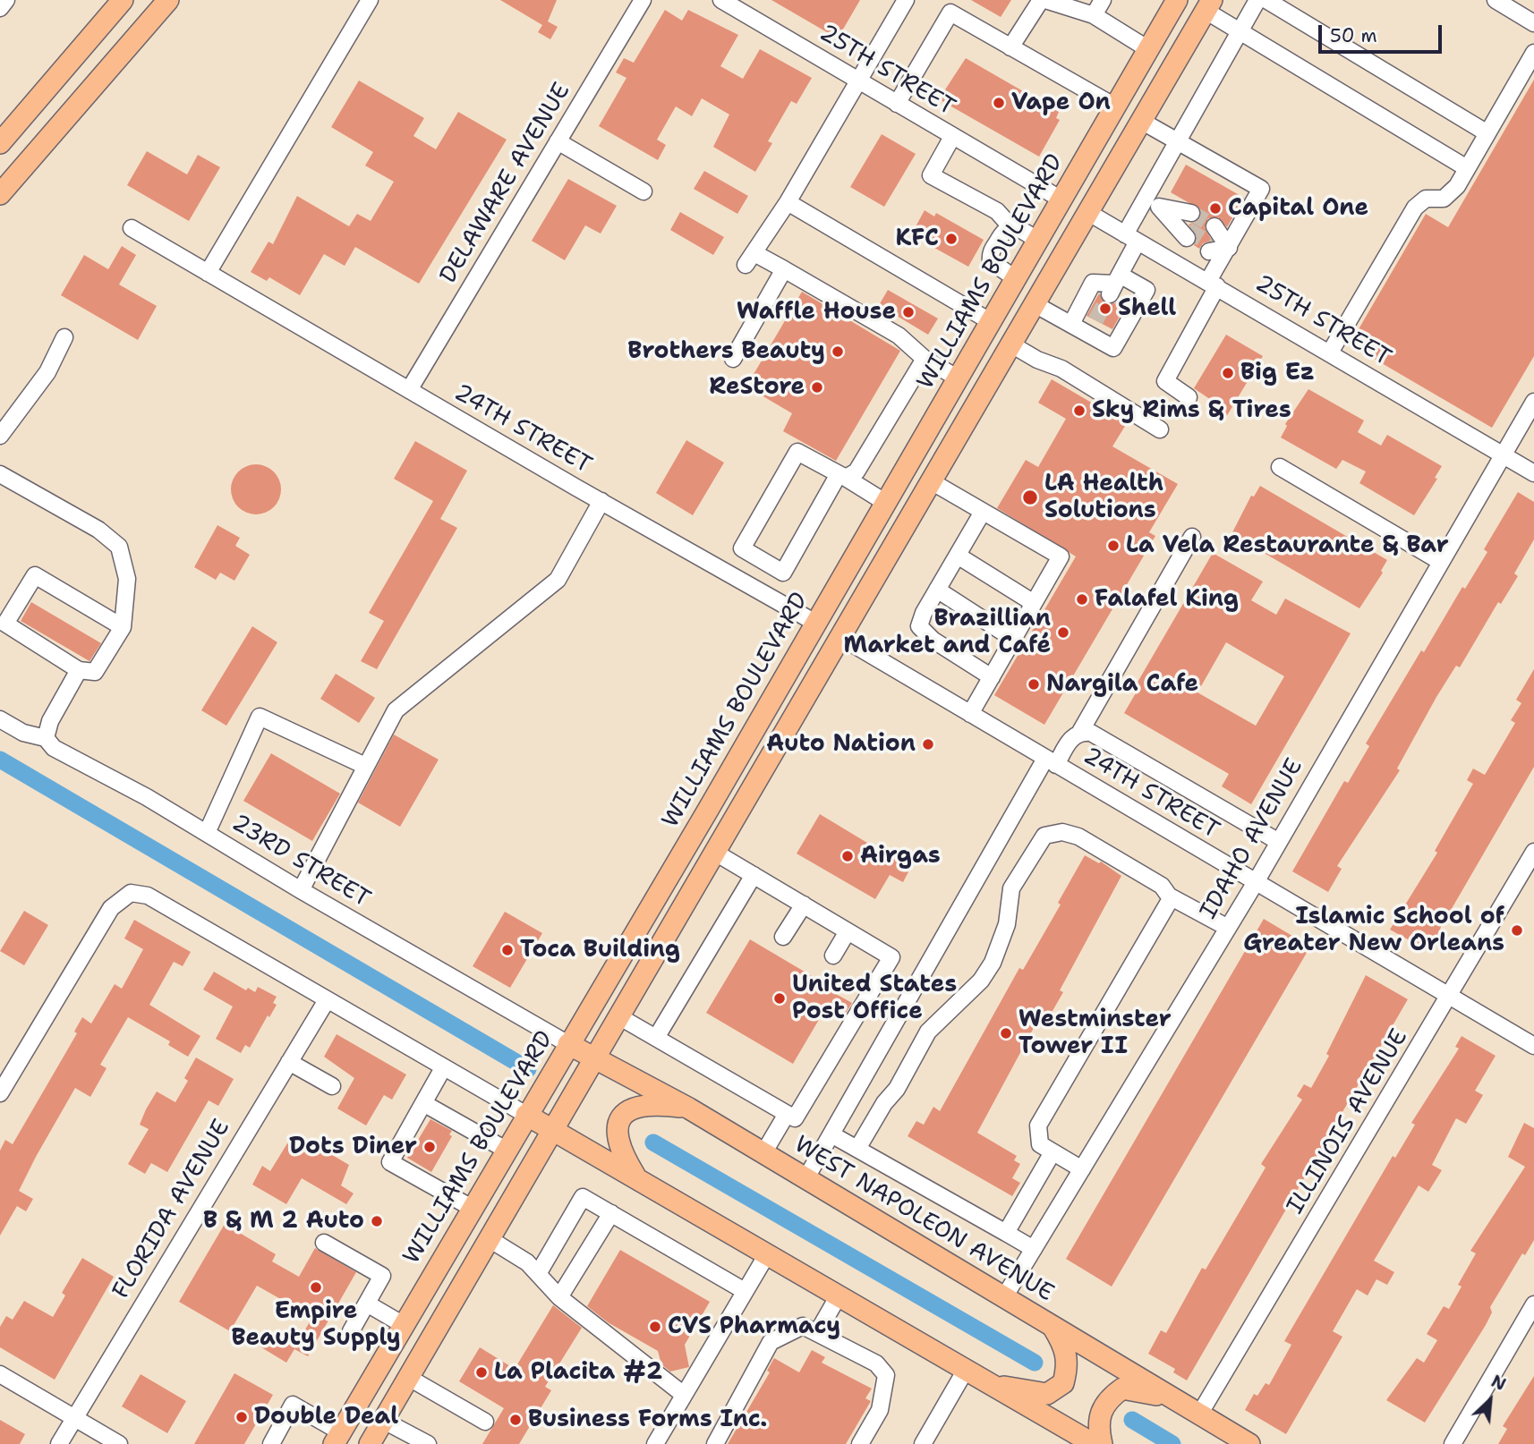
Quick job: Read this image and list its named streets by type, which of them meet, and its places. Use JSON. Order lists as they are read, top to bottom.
{
  "streets": {
    "main road": ["WILLIAMS BOULEVARD", "WEST NAPOLEON AVENUE"],
    "street": [
      "25TH STREET",
      "DELAWARE AVENUE",
      "24TH STREET",
      "IDAHO AVENUE",
      "23RD STREET",
      "ILLINOIS AVENUE",
      "FLORIDA AVENUE"
    ]
  },
  "crossings": [
    ["25TH STREET", "WILLIAMS BOULEVARD"],
    ["25TH STREET", "IDAHO AVENUE"],
    ["DELAWARE AVENUE", "24TH STREET"],
    ["WILLIAMS BOULEVARD", "24TH STREET"],
    ["WILLIAMS BOULEVARD", "23RD STREET"],
    ["WILLIAMS BOULEVARD", "WEST NAPOLEON AVENUE"],
    ["24TH STREET", "IDAHO AVENUE"],
    ["24TH STREET", "ILLINOIS AVENUE"],
    ["IDAHO AVENUE", "WEST NAPOLEON AVENUE"],
    ["23RD STREET", "WEST NAPOLEON AVENUE"],
    ["ILLINOIS AVENUE", "WEST NAPOLEON AVENUE"]
  ],
  "places": [
    "Vape On",
    "Capital One",
    "KFC",
    "Shell",
    "Waffle House",
    "Brothers Beauty",
    "Big Ez",
    "ReStore",
    "Sky Rims & Tires",
    "LA Health Solutions",
    "La Vela Restaurante & Bar",
    "Falafel King",
    "Brazillian Market and Café",
    "Nargila Cafe",
    "Auto Nation",
    "Airgas",
    "Islamic School of Greater New Orleans",
    "Toca Building",
    "United States Post Office",
    "Westminster Tower II",
    "Dots Diner",
    "B & M 2 Auto",
    "Empire Beauty Supply",
    "CVS Pharmacy",
    "La Placita #2",
    "Double Deal",
    "Business Forms Inc."
  ],
  "scale_bar": "50 m",
  "north": "top right"
}
